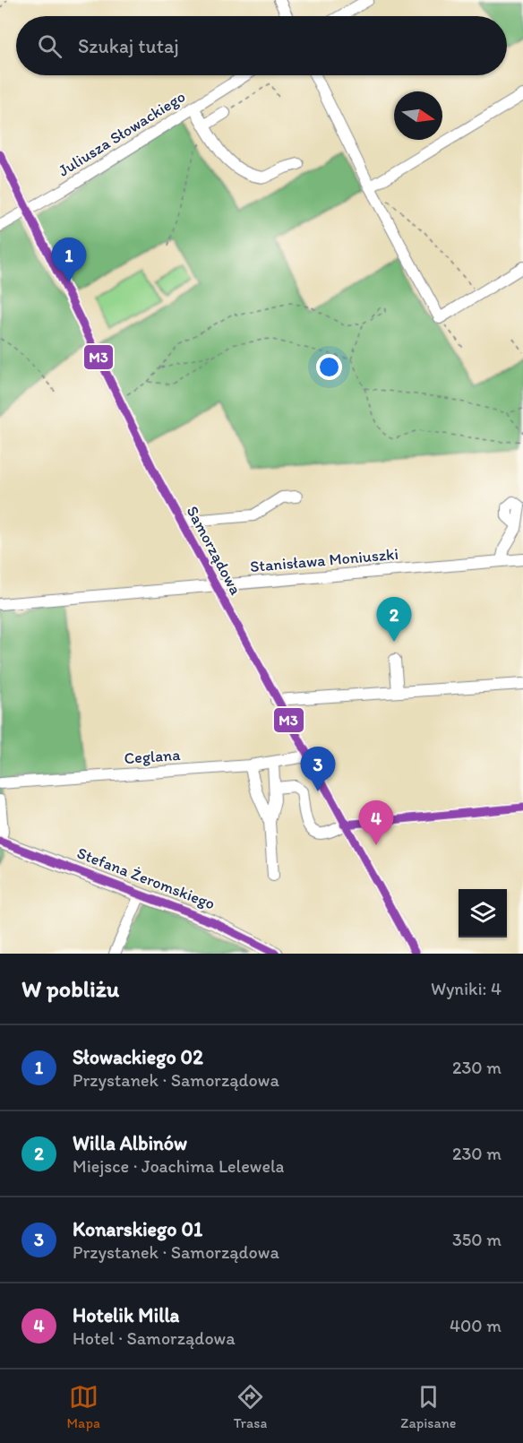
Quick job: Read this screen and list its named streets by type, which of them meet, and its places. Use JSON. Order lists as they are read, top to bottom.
{
  "streets": {
    "main road": ["Stefana Żeromskiego"],
    "street": [
      "Juliusza Słowackiego",
      "Samorządowa",
      "Stanisława Moniuszki",
      "Ceglana"
    ]
  },
  "crossings": [
    ["Juliusza Słowackiego", "Samorządowa"],
    ["Samorządowa", "Stanisława Moniuszki"],
    ["Samorządowa", "Ceglana"]
  ],
  "lines": ["transit line M3"],
  "north": "right",
  "page": {
    "search": "Szukaj tutaj",
    "pins": [
      "1",
      "2",
      "3",
      "4"
    ],
    "heading": ["W pobliżu", "Wyniki: 4"],
    "list": [
      {
        "mark": "1",
        "name": "Słowackiego 02",
        "note": "Przystanek · Samorządowa",
        "value": "230 m"
      },
      {
        "mark": "2",
        "name": "Willa Albinów",
        "note": "Miejsce · Joachima Lelewela",
        "value": "230 m"
      },
      {
        "mark": "3",
        "name": "Konarskiego 01",
        "note": "Przystanek · Samorządowa",
        "value": "350 m"
      },
      {
        "mark": "4",
        "name": "Hotelik Milla",
        "note": "Hotel · Samorządowa",
        "value": "400 m"
      }
    ],
    "nav": ["Mapa", "Trasa", "Zapisane"]
  }
}
